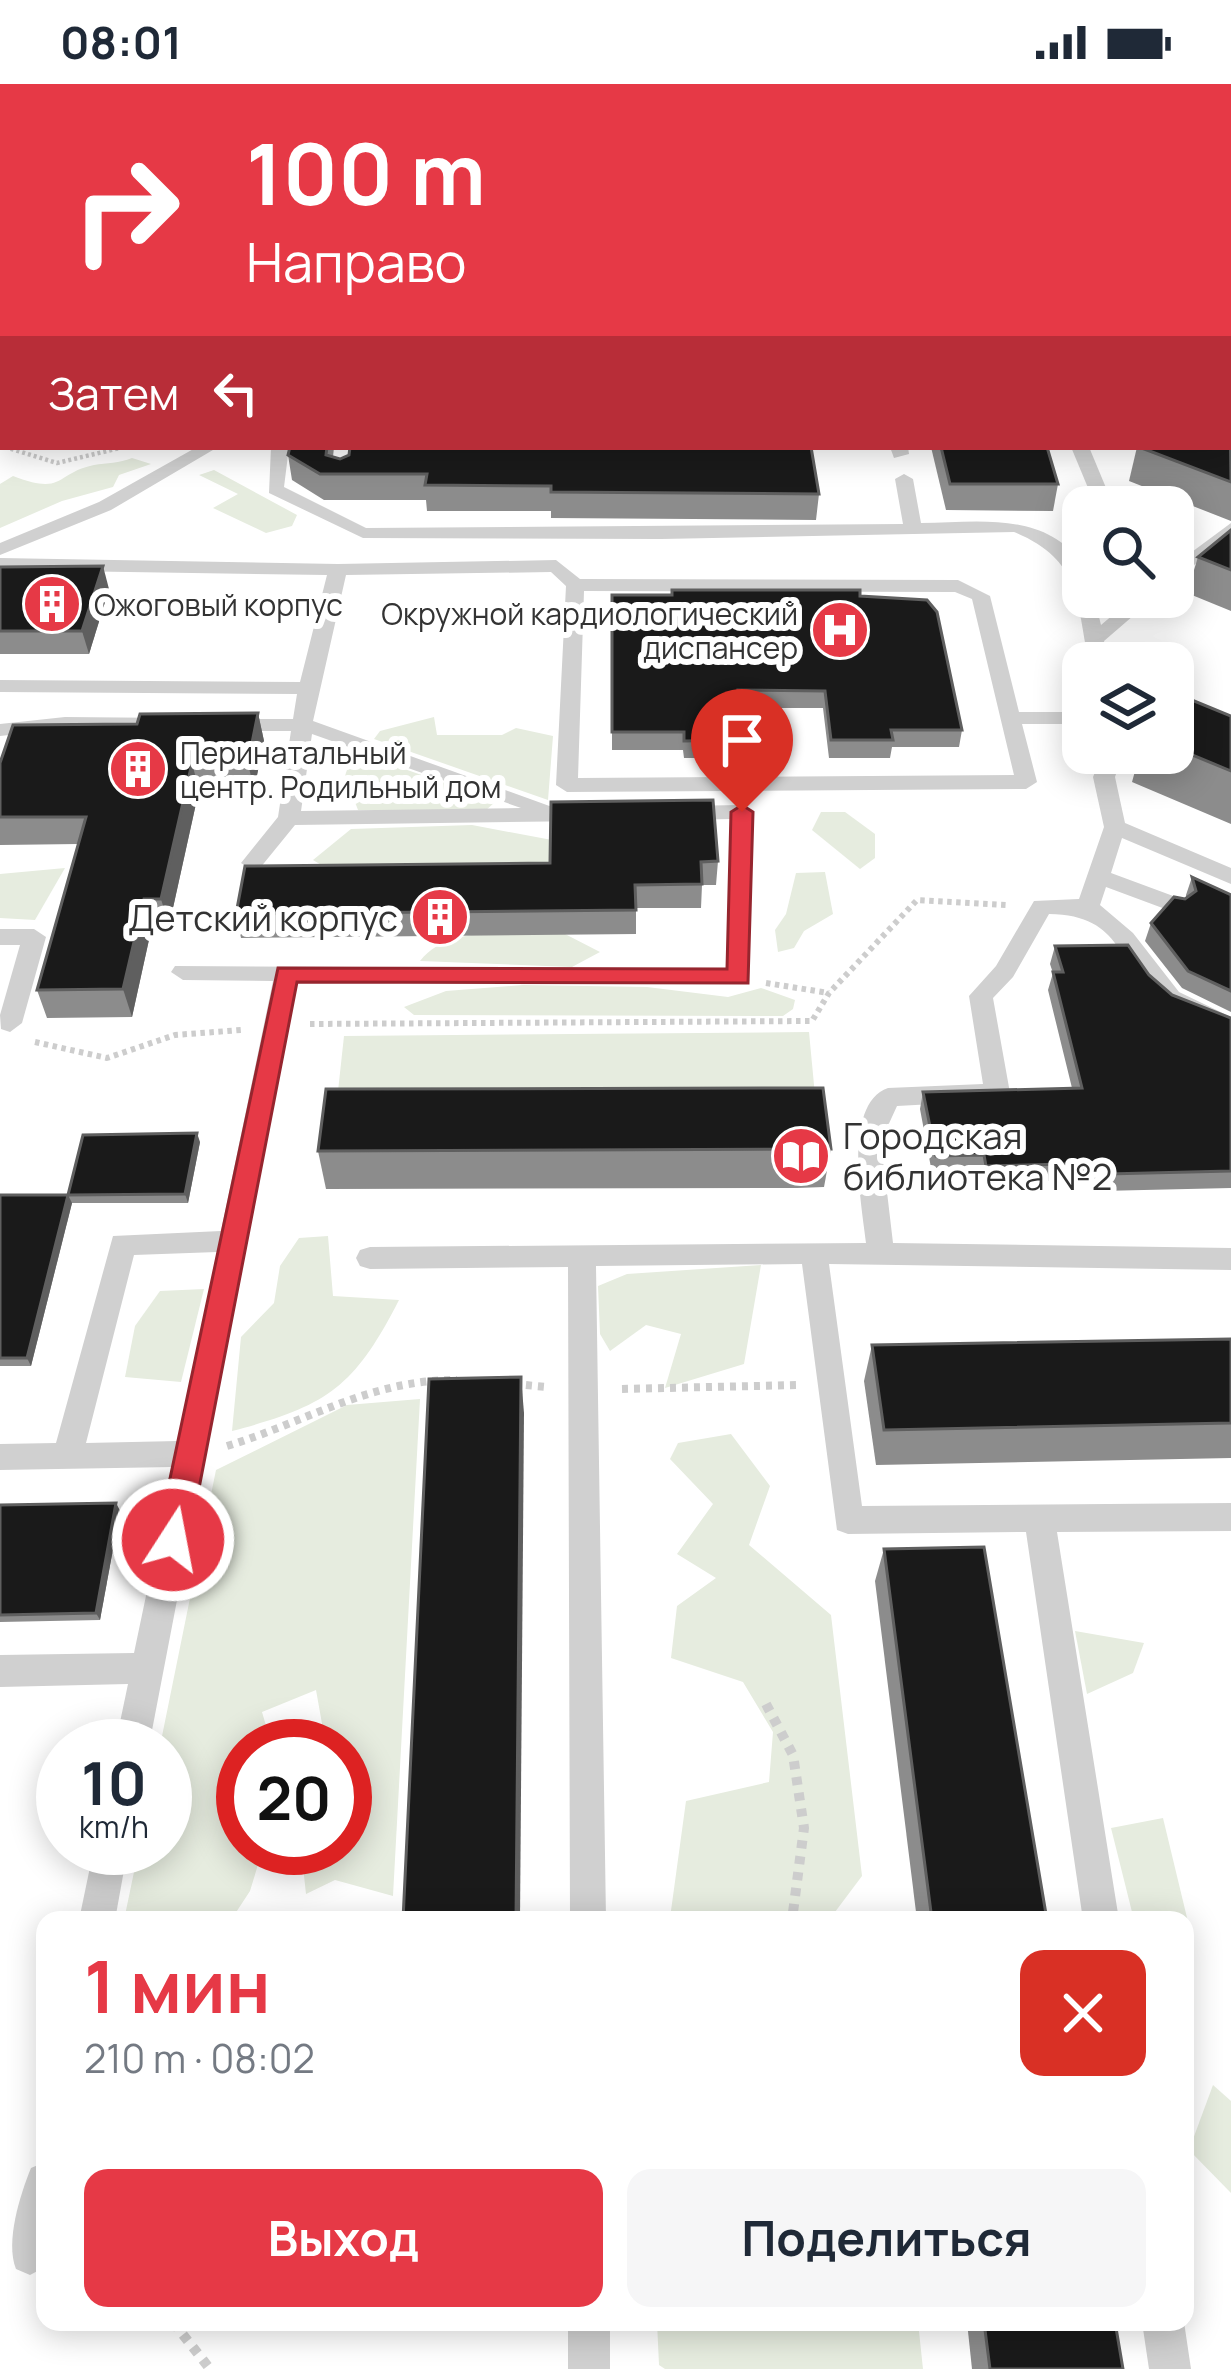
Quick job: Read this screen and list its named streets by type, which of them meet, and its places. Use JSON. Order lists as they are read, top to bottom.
{
  "places": {
    "building": ["Ожоговый корпус", "Перинатальный центр. Родильный дом", "Детский корпус"],
    "hospital": ["Окружной кардиологический диспансер"],
    "library": ["Городская библиотека №2"]
  },
  "page": {
    "status": "08:01",
    "turn": ["100 m", "Направо"],
    "then": "Затем",
    "speed": "10 km/h",
    "limit": "20",
    "heading": ["1 мин", "210 m · 08:02"],
    "buttons": ["Выход", "Поделиться"]
  }
}
